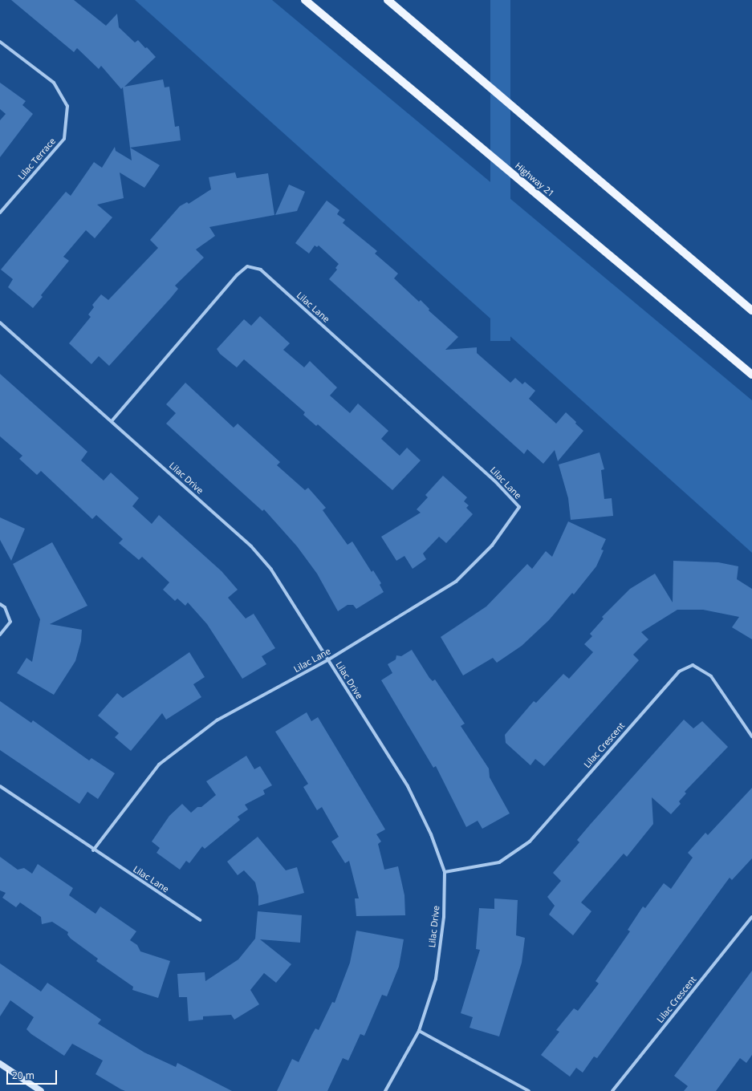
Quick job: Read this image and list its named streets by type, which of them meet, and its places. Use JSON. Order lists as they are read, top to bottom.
{
  "streets": {
    "main road": ["Highway 21"],
    "street": [
      "Lilac Terrace",
      "Lilac Lane",
      "Lilac Drive",
      "Lilac Crescent"
    ]
  },
  "crossings": [
    ["Lilac Lane", "Lilac Drive"],
    ["Lilac Drive", "Lilac Crescent"]
  ],
  "scale_bar": "20 m"
}
